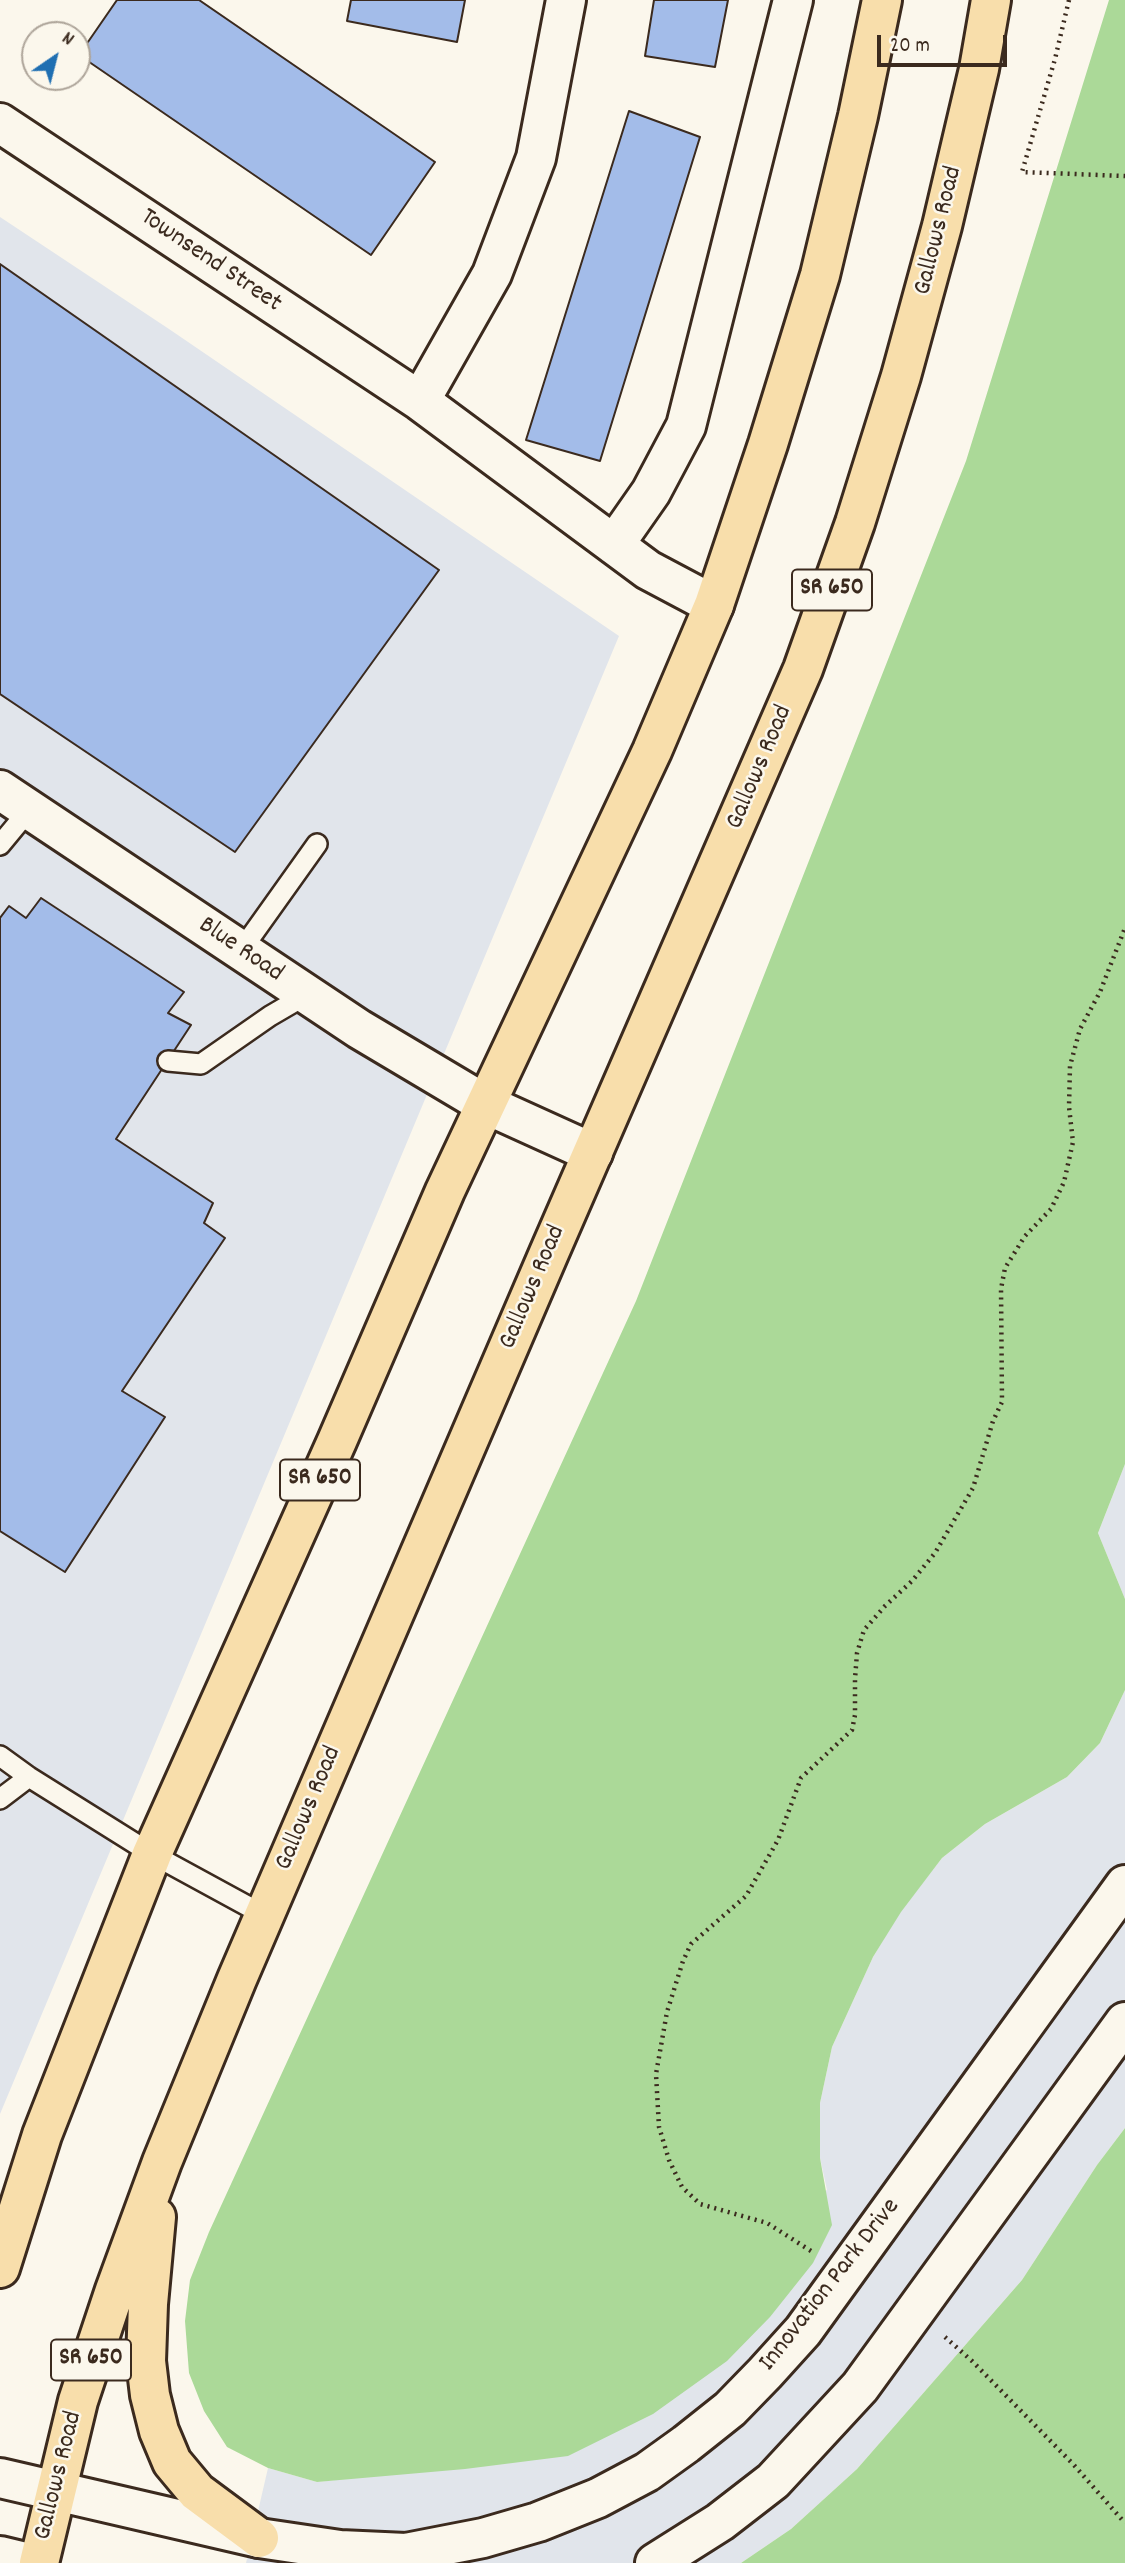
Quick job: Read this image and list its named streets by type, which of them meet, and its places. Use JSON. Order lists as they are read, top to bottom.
{
  "streets": {
    "main road": ["Gallows Road", "SR 650"],
    "street": ["Townsend Street", "Blue Road", "Innovation Park Drive"]
  },
  "crossings": [
    ["Gallows Road", "Blue Road"],
    ["Gallows Road", "Innovation Park Drive"],
    ["Townsend Street", "SR 650"],
    ["SR 650", "Blue Road"]
  ],
  "scale_bar": "20 m",
  "north": "top right"
}
